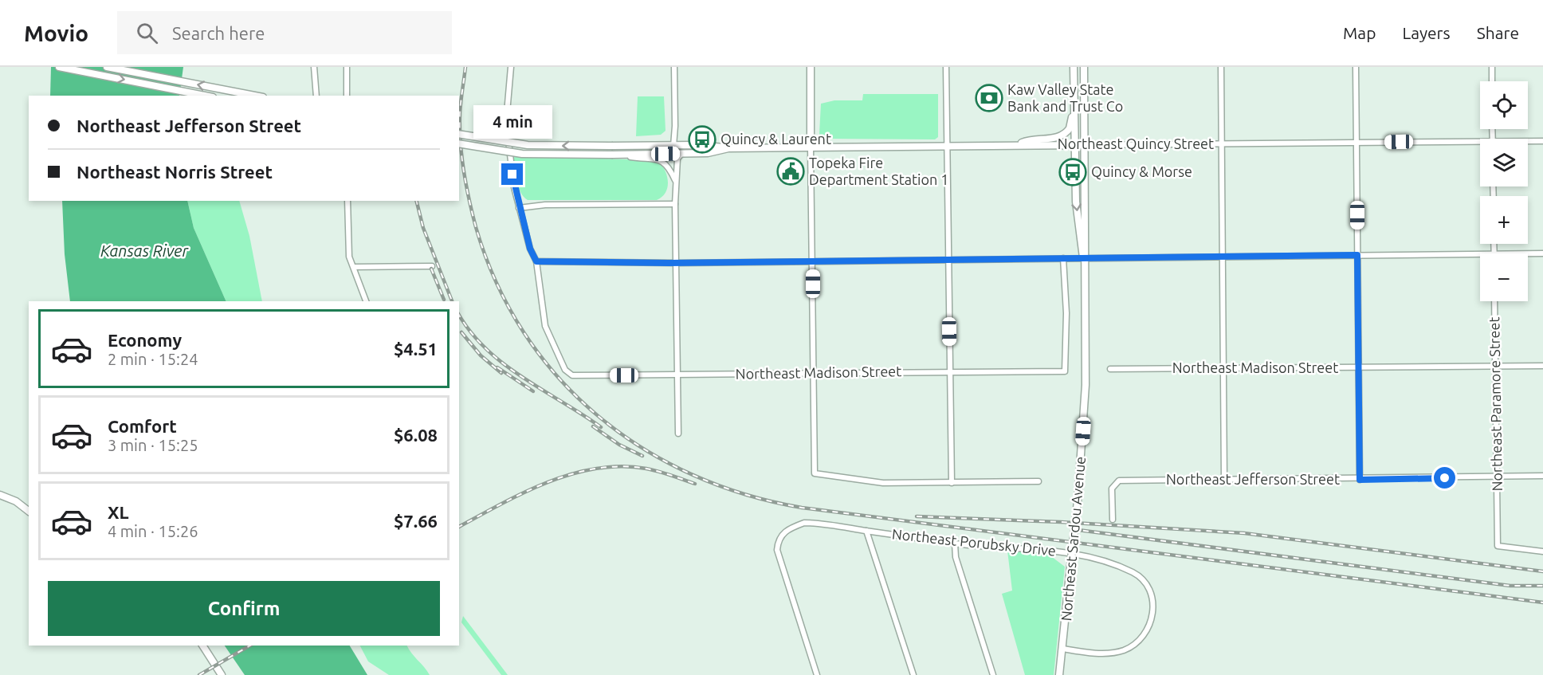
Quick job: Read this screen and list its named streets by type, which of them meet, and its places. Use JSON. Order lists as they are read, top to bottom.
{
  "streets": {
    "main road": ["Northeast Quincy Street", "Northeast Sardou Avenue"],
    "street": [
      "Northeast Madison Street",
      "Northeast Paramore Street",
      "Northeast Jefferson Street",
      "Northeast Porubsky Drive"
    ]
  },
  "crossings": [
    ["Northeast Quincy Street", "Northeast Sardou Avenue"],
    ["Northeast Madison Street", "Northeast Paramore Street"],
    ["Northeast Paramore Street", "Northeast Jefferson Street"],
    ["Northeast Sardou Avenue", "Northeast Porubsky Drive"]
  ],
  "water": ["Kansas River"],
  "places": {
    "bank": ["Kaw Valley State Bank and Trust Co"],
    "bus stop": ["Quincy & Laurent", "Quincy & Morse"],
    "public building": ["Topeka Fire Department Station 1"]
  },
  "page": {
    "header": "Movio",
    "search": "Search here",
    "nav": ["Map", "Layers", "Share"],
    "map_buttons": ["+", "−"],
    "banner": ["Northeast Jefferson Street", "Northeast Norris Street"],
    "bubble": "4 min",
    "list": [
      {
        "name": "Economy",
        "note": "2 min · 15:24",
        "value": "$4.51"
      },
      {
        "name": "Comfort",
        "note": "3 min · 15:25",
        "value": "$6.08"
      },
      {
        "name": "XL",
        "note": "4 min · 15:26",
        "value": "$7.66"
      }
    ],
    "buttons": "Confirm"
  }
}
